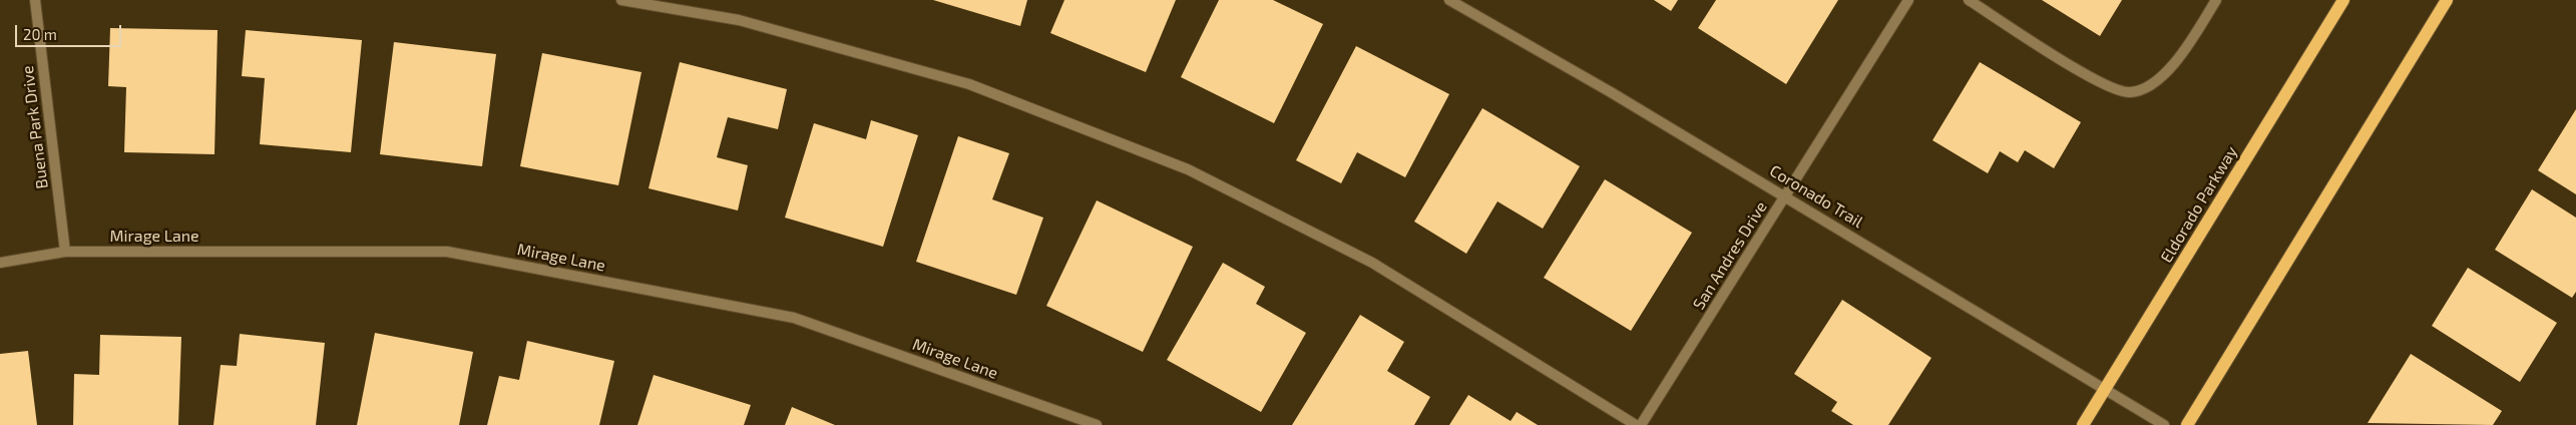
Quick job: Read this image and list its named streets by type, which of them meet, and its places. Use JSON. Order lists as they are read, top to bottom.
{
  "streets": {
    "main road": ["Eldorado Parkway"],
    "street": [
      "Buena Park Drive",
      "Coronado Trail",
      "Mirage Lane",
      "San Andres Drive"
    ]
  },
  "crossings": [
    ["Buena Park Drive", "Mirage Lane"],
    ["Coronado Trail", "Eldorado Parkway"],
    ["Coronado Trail", "San Andres Drive"]
  ],
  "scale_bar": "20 m"
}
